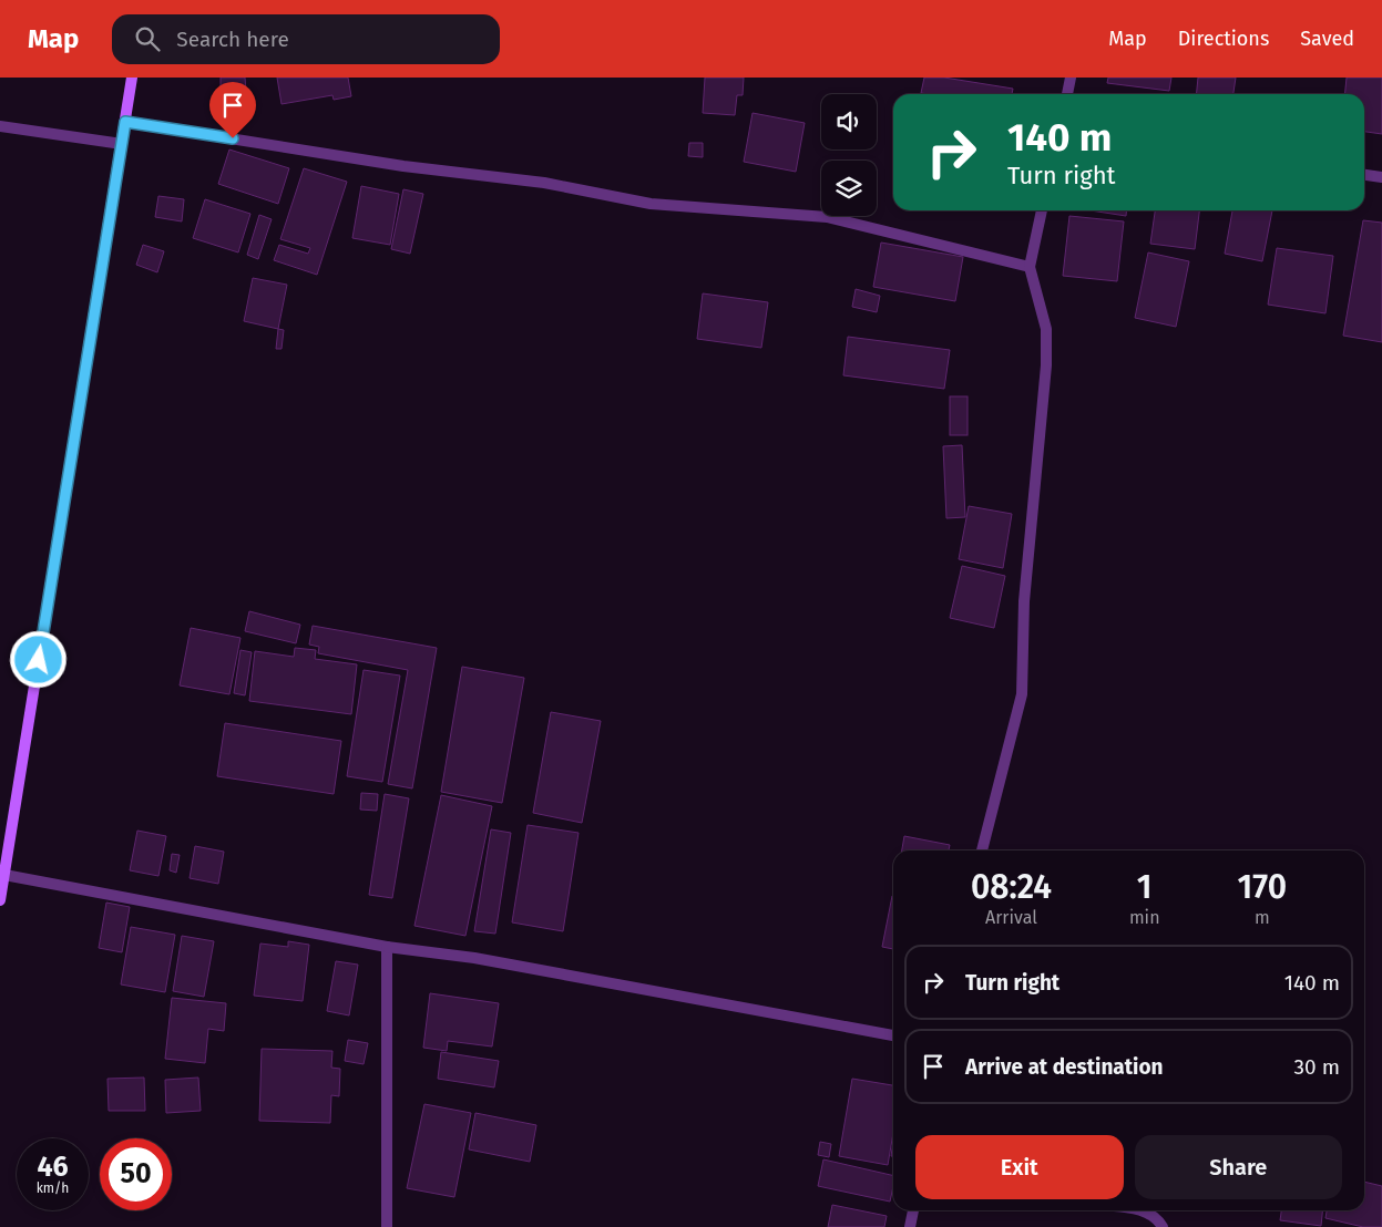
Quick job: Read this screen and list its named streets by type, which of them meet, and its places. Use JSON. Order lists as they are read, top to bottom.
{
  "page": {
    "header": "Map",
    "search": "Search here",
    "nav": ["Map", "Directions", "Saved"],
    "turn": ["140 m", "Turn right"],
    "eta": [
      "08:24",
      "Arrival",
      "1",
      "min",
      "170",
      "m"
    ],
    "list": [
      {
        "name": "Turn right",
        "value": "140 m"
      },
      {
        "name": "Arrive at destination",
        "value": "30 m"
      }
    ],
    "buttons": ["Exit", "Share"],
    "speed": "46 km/h",
    "limit": "50"
  }
}
